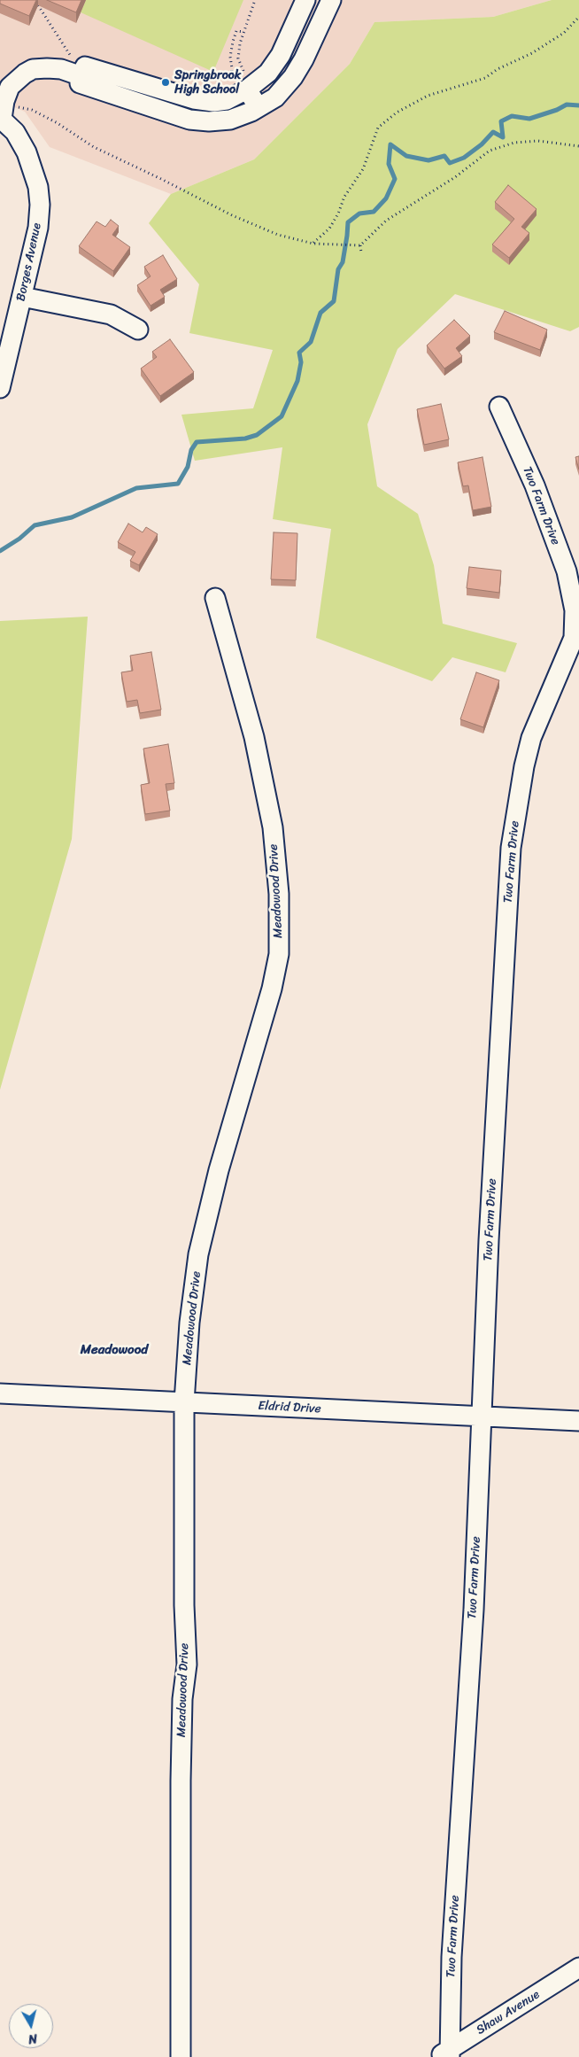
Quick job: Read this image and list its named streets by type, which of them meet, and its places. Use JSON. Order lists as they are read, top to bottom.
{
  "streets": {
    "street": [
      "Borges Avenue",
      "Two Farm Drive",
      "Meadowood Drive",
      "Eldrid Drive",
      "Shaw Avenue"
    ]
  },
  "crossings": [
    ["Two Farm Drive", "Eldrid Drive"],
    ["Two Farm Drive", "Shaw Avenue"],
    ["Meadowood Drive", "Eldrid Drive"]
  ],
  "districts": ["Meadowood"],
  "places": ["Springbrook High School"],
  "north": "bottom"
}
